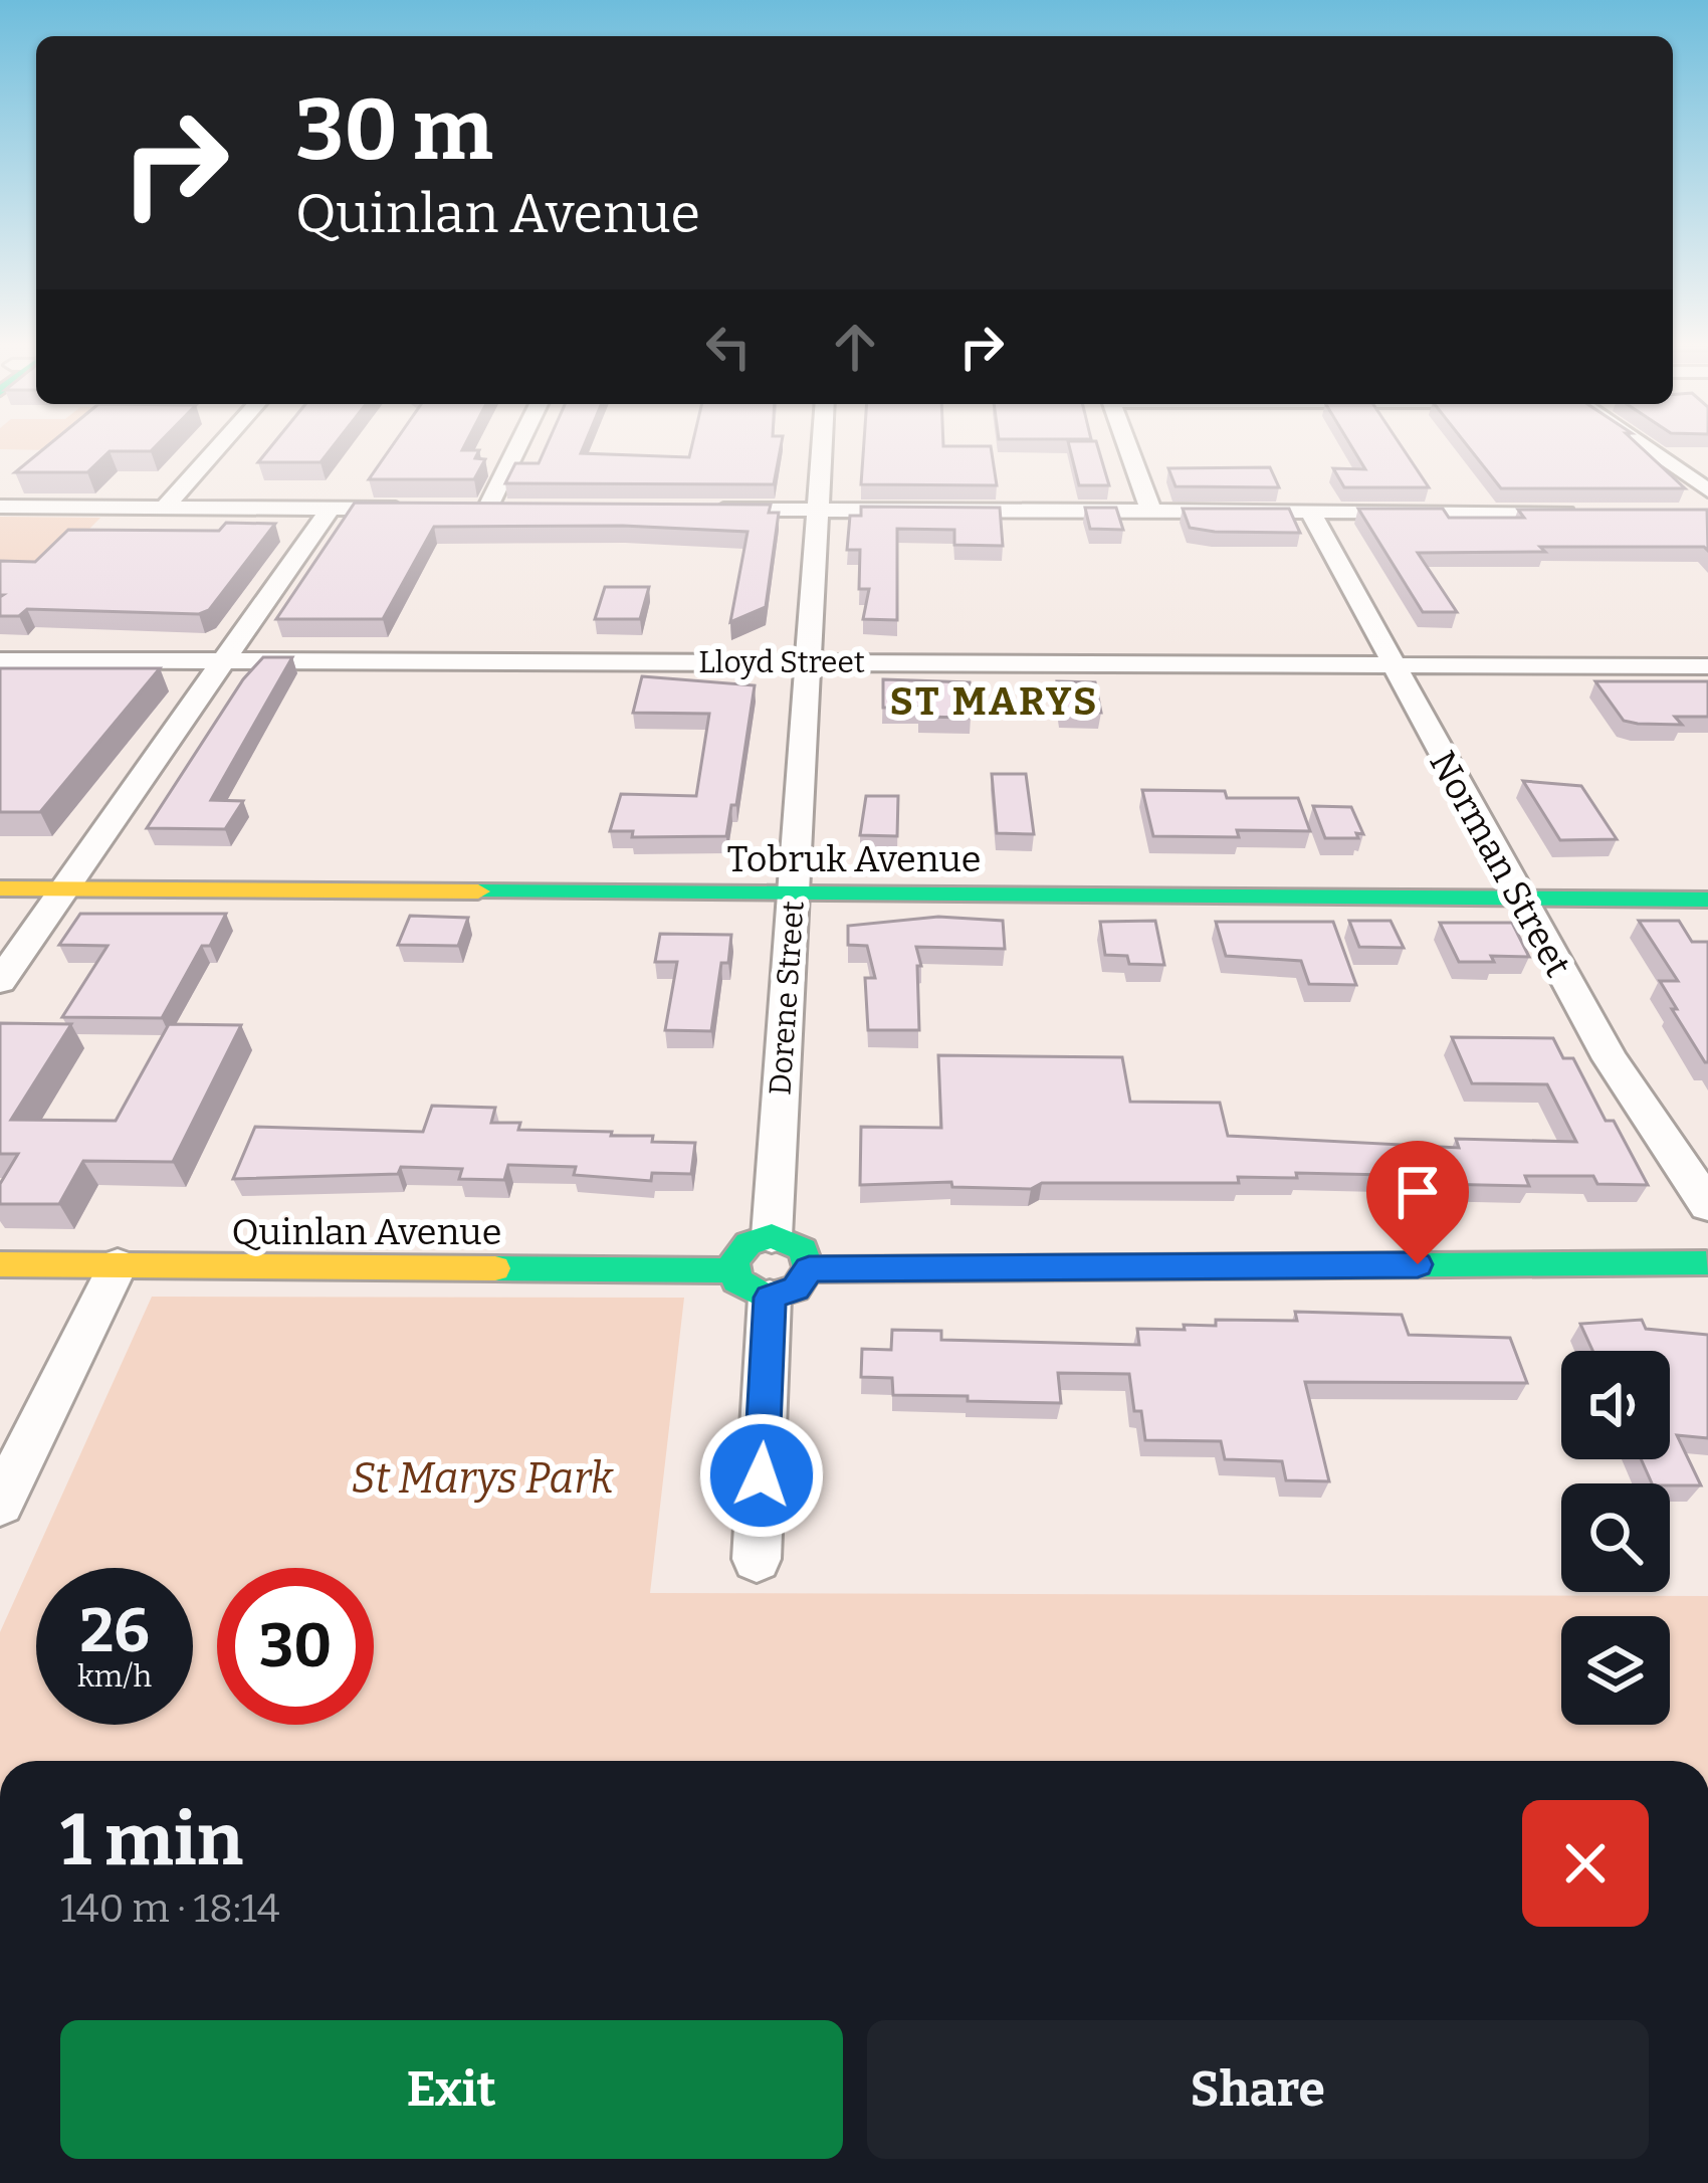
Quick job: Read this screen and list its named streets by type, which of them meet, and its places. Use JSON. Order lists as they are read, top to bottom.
{
  "streets": {
    "main road": ["Tobruk Avenue", "Quinlan Avenue"],
    "street": ["Lloyd Street", "Norman Street", "Dorene Street"]
  },
  "crossings": [
    ["Lloyd Street", "Norman Street"],
    ["Lloyd Street", "Dorene Street"],
    ["Tobruk Avenue", "Norman Street"],
    ["Tobruk Avenue", "Dorene Street"],
    ["Dorene Street", "Quinlan Avenue"]
  ],
  "districts": ["ST MARYS"],
  "parks": ["St Marys Park"],
  "page": {
    "turn": ["30 m", "Quinlan Avenue"],
    "speed": "26 km/h",
    "limit": "30",
    "heading": ["1 min", "140 m · 18:14"],
    "buttons": ["Exit", "Share"]
  }
}
